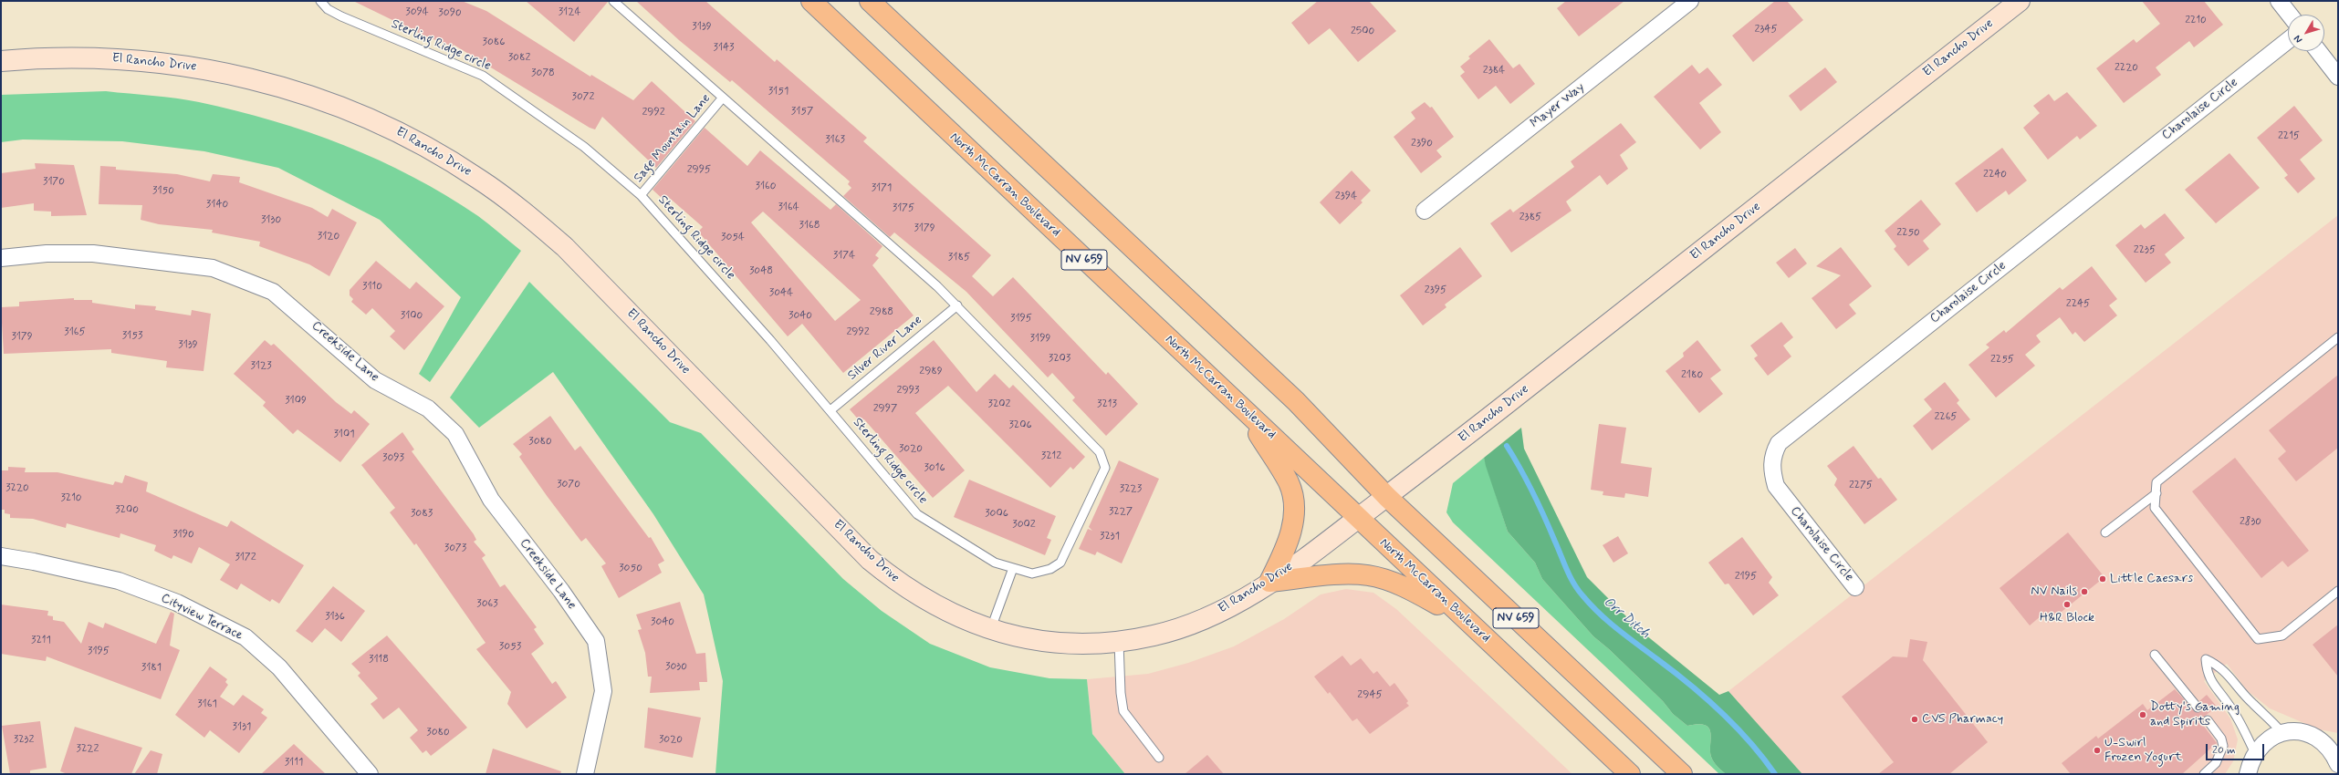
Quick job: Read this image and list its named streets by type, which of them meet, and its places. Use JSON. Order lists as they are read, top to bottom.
{
  "streets": {
    "main road": ["El Rancho Drive", "North McCarran Boulevard", "NV 659"],
    "street": [
      "Mayer Way",
      "Charolaise Circle",
      "Creekside Lane",
      "Cityview Terrace"
    ],
    "lane": ["Sterling Ridge circle", "Sage Mountain Lane", "Silver River Lane"]
  },
  "crossings": [
    ["Sterling Ridge circle", "Sage Mountain Lane"],
    ["Sterling Ridge circle", "Silver River Lane"],
    ["El Rancho Drive", "North McCarran Boulevard"],
    ["El Rancho Drive", "NV 659"]
  ],
  "water": ["Orr Ditch"],
  "places": [
    "Little Caesars",
    "NV Nails",
    "H&R Block",
    "Dotty's Gaming and Spirits",
    "CVS Pharmacy",
    "U-Swirl Frozen Yogurt"
  ],
  "house_numbers": [
    "3094",
    "3124",
    "3090",
    "2210",
    "3139",
    "2345",
    "2500",
    "3086",
    "3143",
    "3082",
    "2220",
    "2384",
    "3078",
    "3151",
    "3072",
    "3157",
    "2992",
    "2215",
    "3163",
    "2390",
    "2995",
    "2240",
    "3170",
    "3160",
    "3171",
    "3150",
    "2394",
    "3140",
    "3164",
    "3175",
    "2385",
    "3130",
    "3168",
    "3179",
    "2250",
    "3120",
    "3054",
    "2235",
    "3174",
    "3185",
    "3048",
    "3110",
    "2395",
    "3044",
    "2245",
    "2988",
    "3100",
    "3040",
    "3195",
    "3165",
    "2992",
    "3153",
    "3179",
    "3199",
    "3139",
    "3203",
    "2255",
    "3123",
    "2989",
    "2180",
    "2993",
    "3109",
    "3202",
    "3213",
    "2997",
    "2265",
    "3206",
    "3101",
    "3080",
    "3020",
    "3212",
    "3093",
    "3016",
    "3070",
    "2275",
    "3220",
    "3223",
    "3210",
    "3200",
    "3227",
    "3083",
    "3006",
    "2830",
    "3002",
    "3190",
    "3231",
    "3073",
    "3172",
    "3050",
    "2195",
    "3063",
    "3136",
    "3040",
    "3211",
    "3053",
    "3195",
    "3118",
    "3030",
    "3181",
    "2945",
    "3161",
    "3131",
    "3080",
    "3232",
    "3020",
    "3222",
    "3111"
  ],
  "scale_bar": "20 m",
  "north": "bottom left"
}
